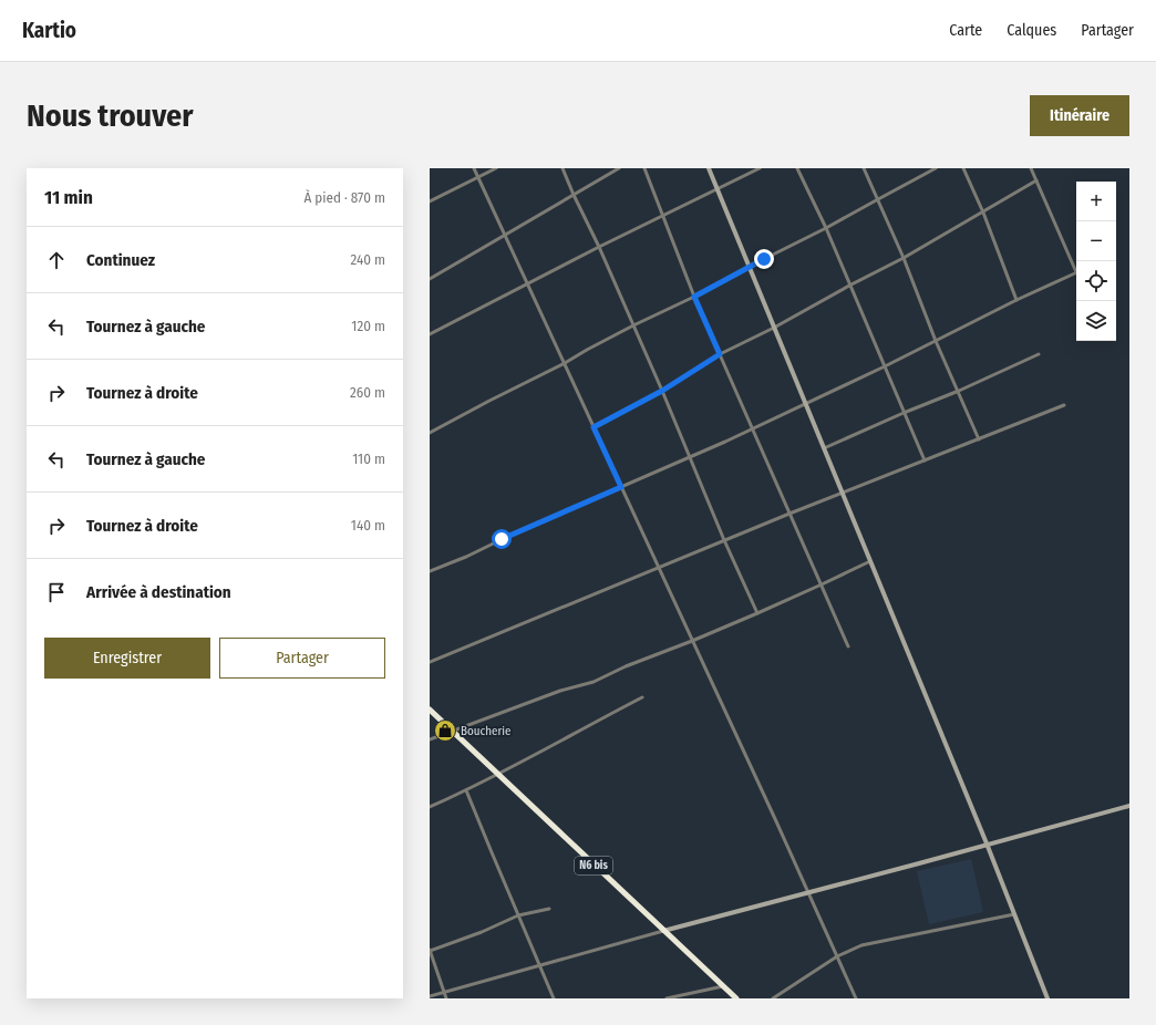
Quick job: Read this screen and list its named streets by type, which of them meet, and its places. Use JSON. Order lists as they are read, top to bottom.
{
  "streets": {
    "highway": ["N6 bis"]
  },
  "places": {
    "shop": ["Boucherie"]
  },
  "page": {
    "header": "Kartio",
    "nav": ["Carte", "Calques", "Partager"],
    "buttons": [
      "Itinéraire",
      ["Enregistrer", "Partager"]
    ],
    "title": "Nous trouver",
    "heading": ["11 min", "À pied · 870 m"],
    "map_buttons": ["+", "−"],
    "list": [
      ["Continuez", "240 m"],
      ["Tournez à gauche", "120 m"],
      ["Tournez à droite", "260 m"],
      ["Tournez à gauche", "110 m"],
      ["Tournez à droite", "140 m"],
      "Arrivée à destination"
    ]
  }
}
